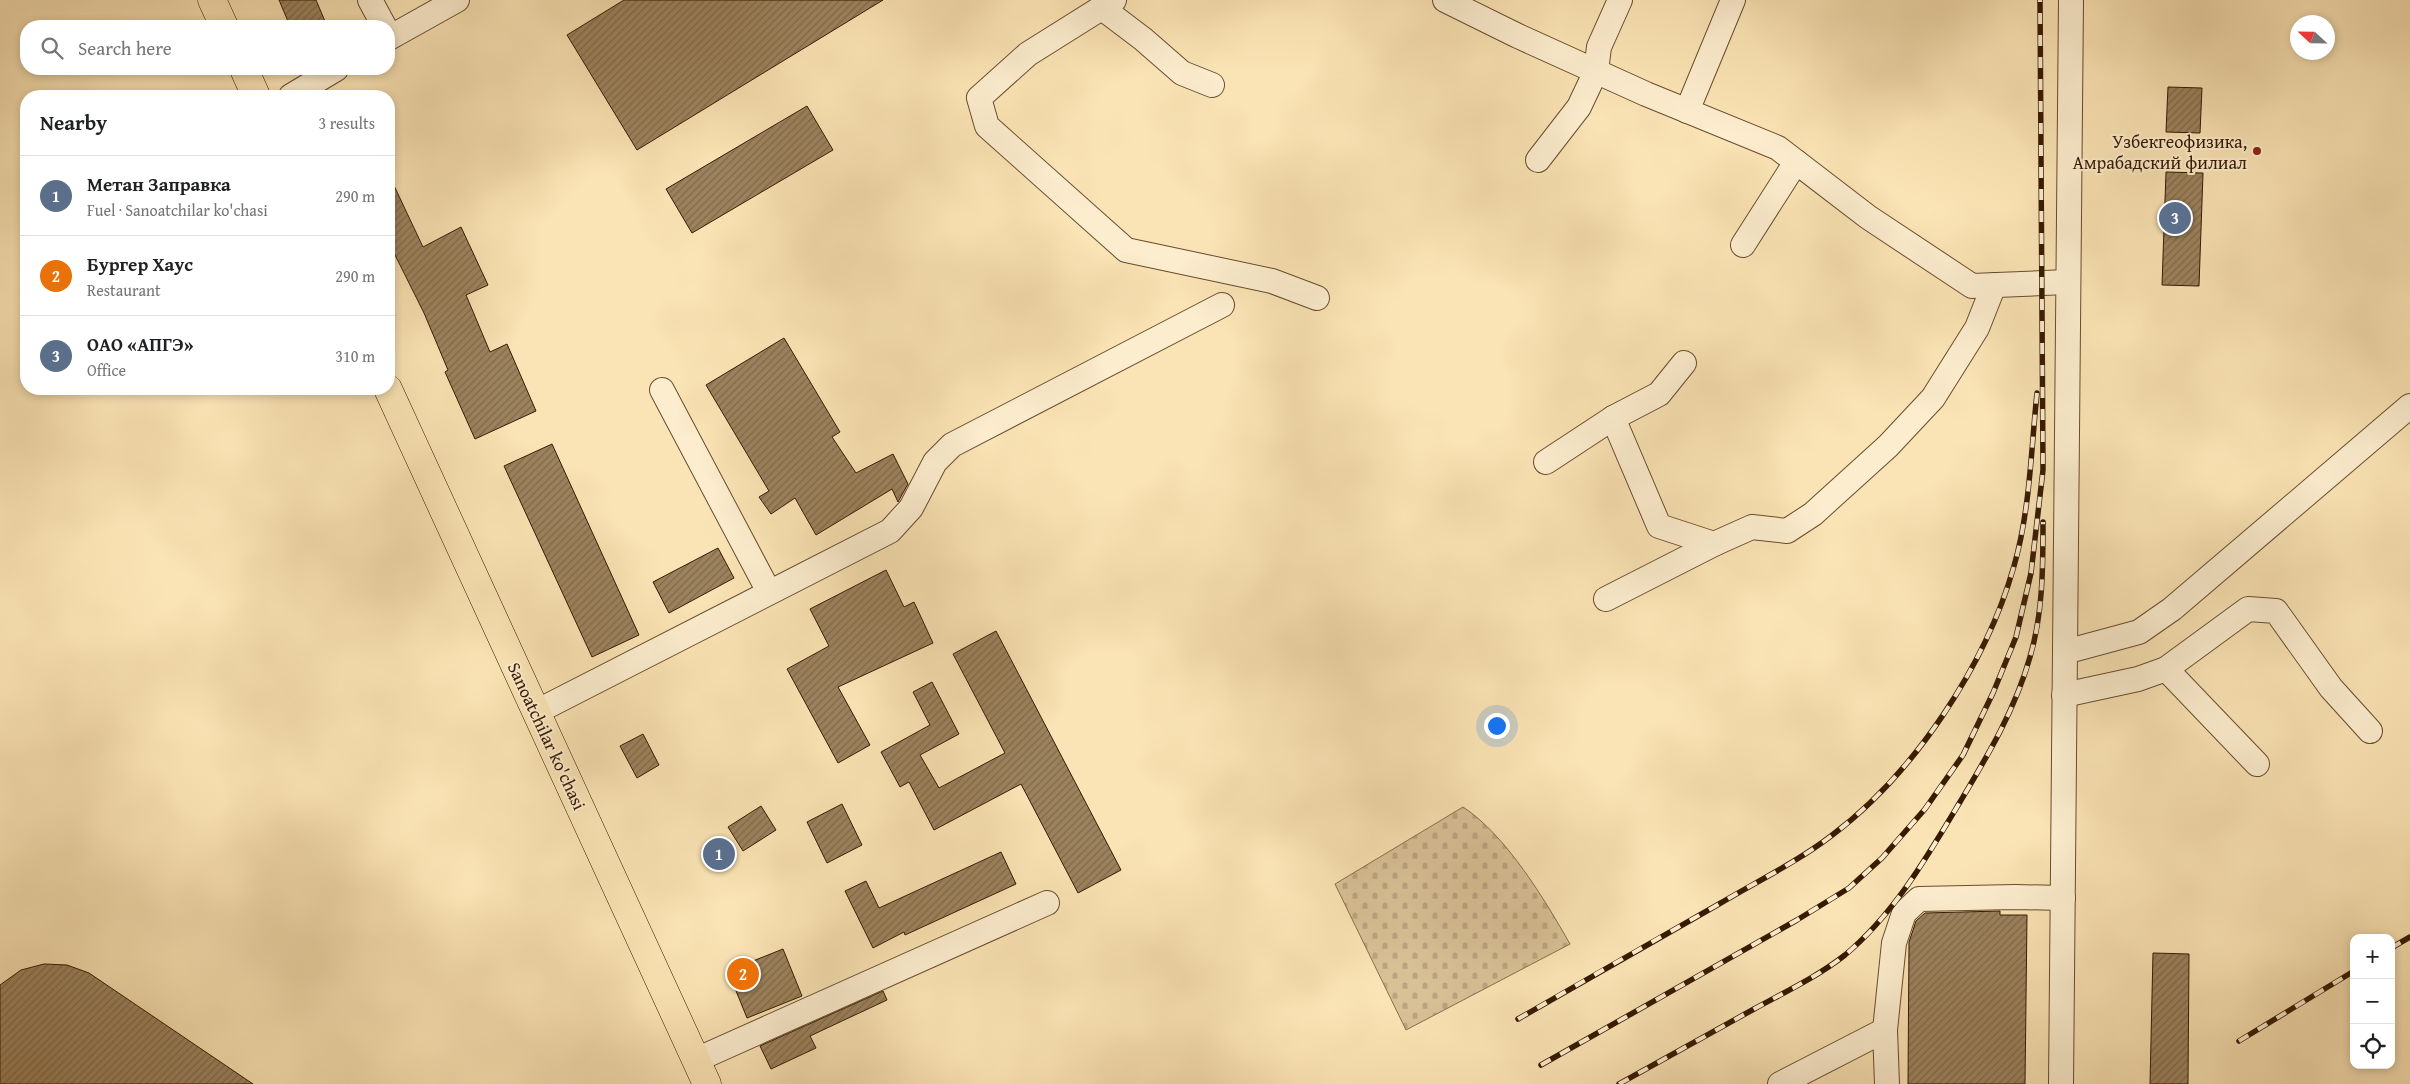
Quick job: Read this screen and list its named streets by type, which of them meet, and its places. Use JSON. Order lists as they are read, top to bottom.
{
  "streets": {
    "main road": ["Sanoatchilar ko'chasi"]
  },
  "places": ["Узбекгеофизика, Амрабадский филиал"],
  "north": "left",
  "page": {
    "search": "Search here",
    "heading": ["Nearby", "3 results"],
    "list": [
      {
        "mark": "1",
        "name": "Метан Заправка",
        "note": "Fuel · Sanoatchilar ko'chasi",
        "value": "290 m"
      },
      {
        "mark": "2",
        "name": "Бургер Хаус",
        "note": "Restaurant",
        "value": "290 m"
      },
      {
        "mark": "3",
        "name": "ОАО «АПГЭ»",
        "note": "Office",
        "value": "310 m"
      }
    ],
    "pins": ["3", "1", "2"],
    "map_buttons": ["+", "−"]
  }
}
